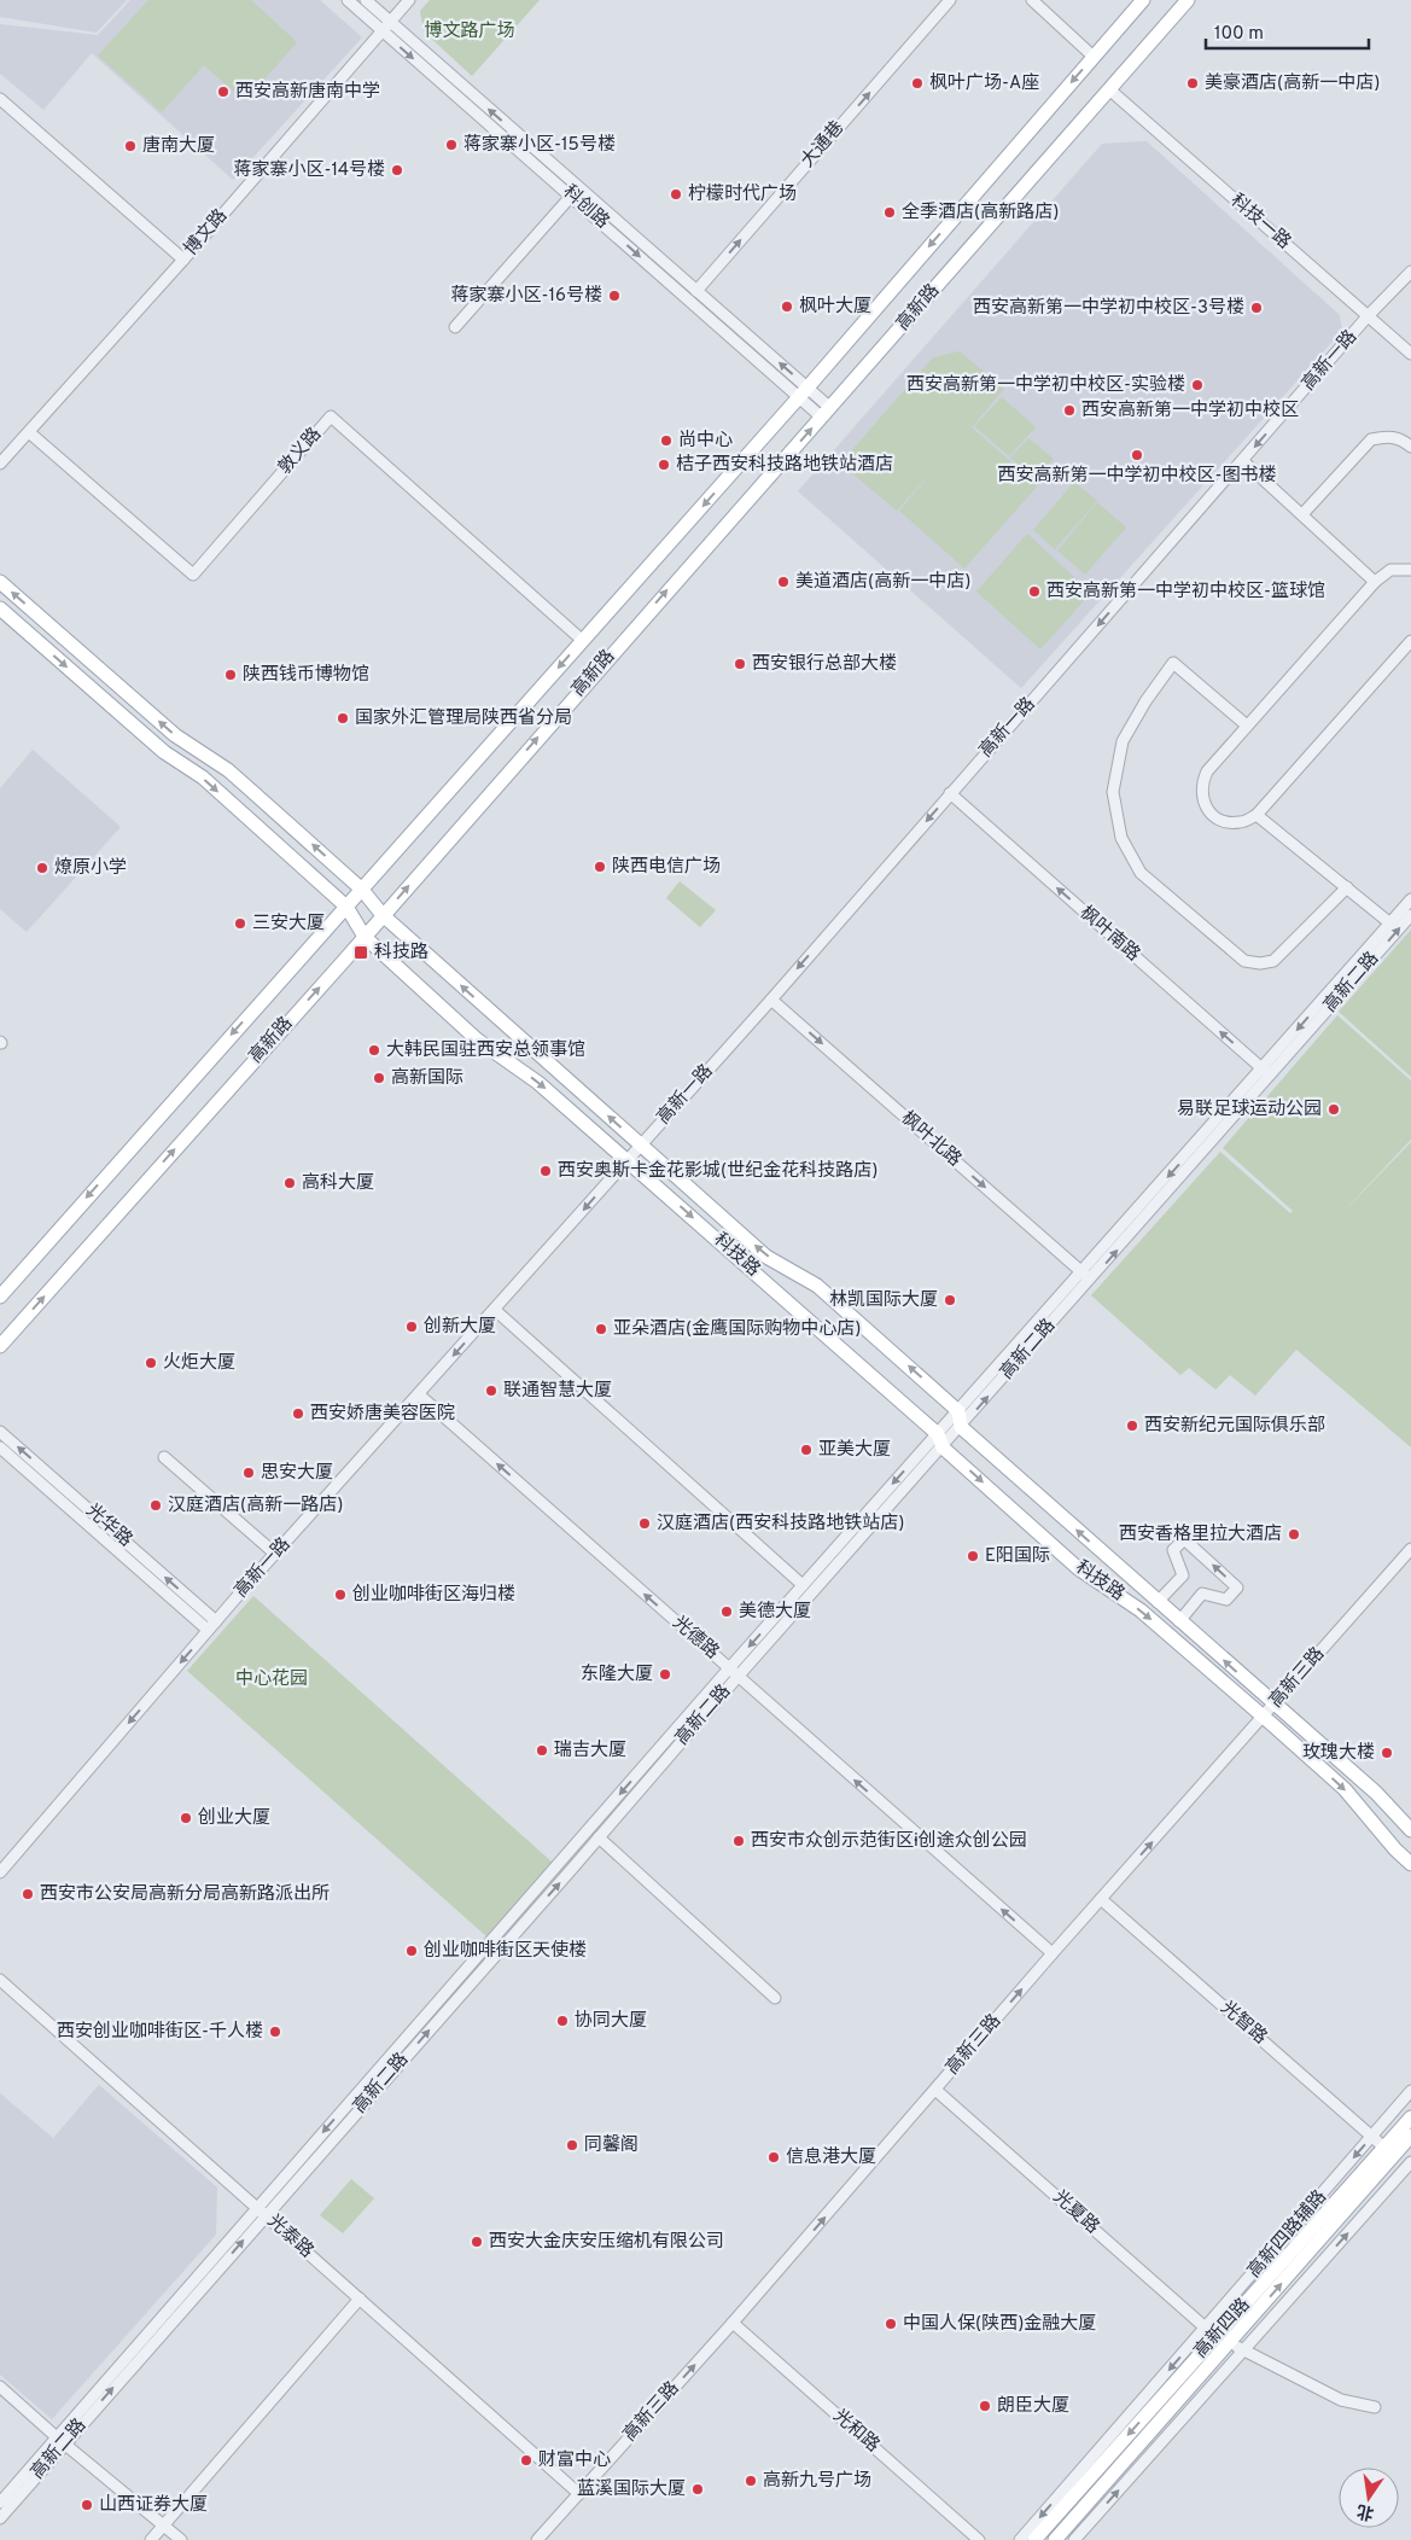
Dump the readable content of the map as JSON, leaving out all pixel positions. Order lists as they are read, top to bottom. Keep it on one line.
{"streets":{"main road":["高新路","科技路","高新四路"],"street":["大通巷","科创路","科技一路","博文路","高新一路","敦义路","枫叶南路","高新二路","枫叶北路","光华路","光德路","高新三路","光智路","光夏路","高新四路辅路","光泰路","光和路"]},"crossings":[["大通巷","科创路"],["科创路","博文路"],["科创路","高新路"],["科技一路","高新路"],["科技一路","高新一路"],["博文路","敦义路"],["高新路","敦义路"],["高新路","科技路"],["高新一路","枫叶南路"],["高新一路","枫叶北路"],["高新一路","科技路"],["高新一路","光华路"],["高新一路","光德路"],["枫叶南路","高新二路"],["高新二路","枫叶北路"],["高新二路","科技路"],["高新二路","光德路"],["高新二路","光泰路"],["科技路","高新三路"],["光德路","高新三路"],["高新三路","光智路"],["高新三路","光夏路"],["高新三路","光泰路"],["高新三路","光和路"],["光智路","高新四路辅路"],["光智路","高新四路"],["光夏路","高新四路辅路"],["光夏路","高新四路"],["高新四路辅路","高新四路"]],"one_way":["大通巷","高新一路","枫叶南路","枫叶北路","光德路","高新三路"],"parks":["博文路广场","中心花园"],"places":{"other":["枫叶广场-A座","美豪酒店(高新一中店)","西安高新唐南中学","蒋家寨小区-15号楼","唐南大厦","蒋家寨小区-14号楼","柠檬时代广场","全季酒店(高新路店)","蒋家寨小区-16号楼","枫叶大厦","西安高新第一中学初中校区-3号楼","西安高新第一中学初中校区-实验楼","西安高新第一中学初中校区","尚中心","西安高新第一中学初中校区-图书楼","桔子西安科技路地铁站酒店","美道酒店(高新一中店)","西安高新第一中学初中校区-篮球馆","西安银行总部大楼","陕西钱币博物馆","国家外汇管理局陕西省分局","陕西电信广场","燎原小学","三安大厦","大韩民国驻西安总领事馆","高新国际","易联足球运动公园","西安奥斯卡金花影城(世纪金花科技路店)","高科大厦","林凯国际大厦","创新大厦","亚朵酒店(金鹰国际购物中心店)","火炬大厦","联通智慧大厦","西安娇唐美容医院","西安新纪元国际俱乐部","亚美大厦","思安大厦","汉庭酒店(高新一路店)","汉庭酒店(西安科技路地铁站店)","西安香格里拉大酒店","E阳国际","创业咖啡街区海归楼","美德大厦","东隆大厦","瑞吉大厦","玫瑰大楼","创业大厦","西安市众创示范街区·i创途众创公园","西安市公安局高新分局高新路派出所","创业咖啡街区天使楼","协同大厦","西安创业咖啡街区-千人楼","同馨阁","信息港大厦","西安大金庆安压缩机有限公司","中国人保(陕西)金融大厦","朗臣大厦","财富中心","高新九号广场","蓝溪国际大厦","山西证券大厦"],"transit":["科技路"]},"scale_bar":"100 m","north":"bottom"}
